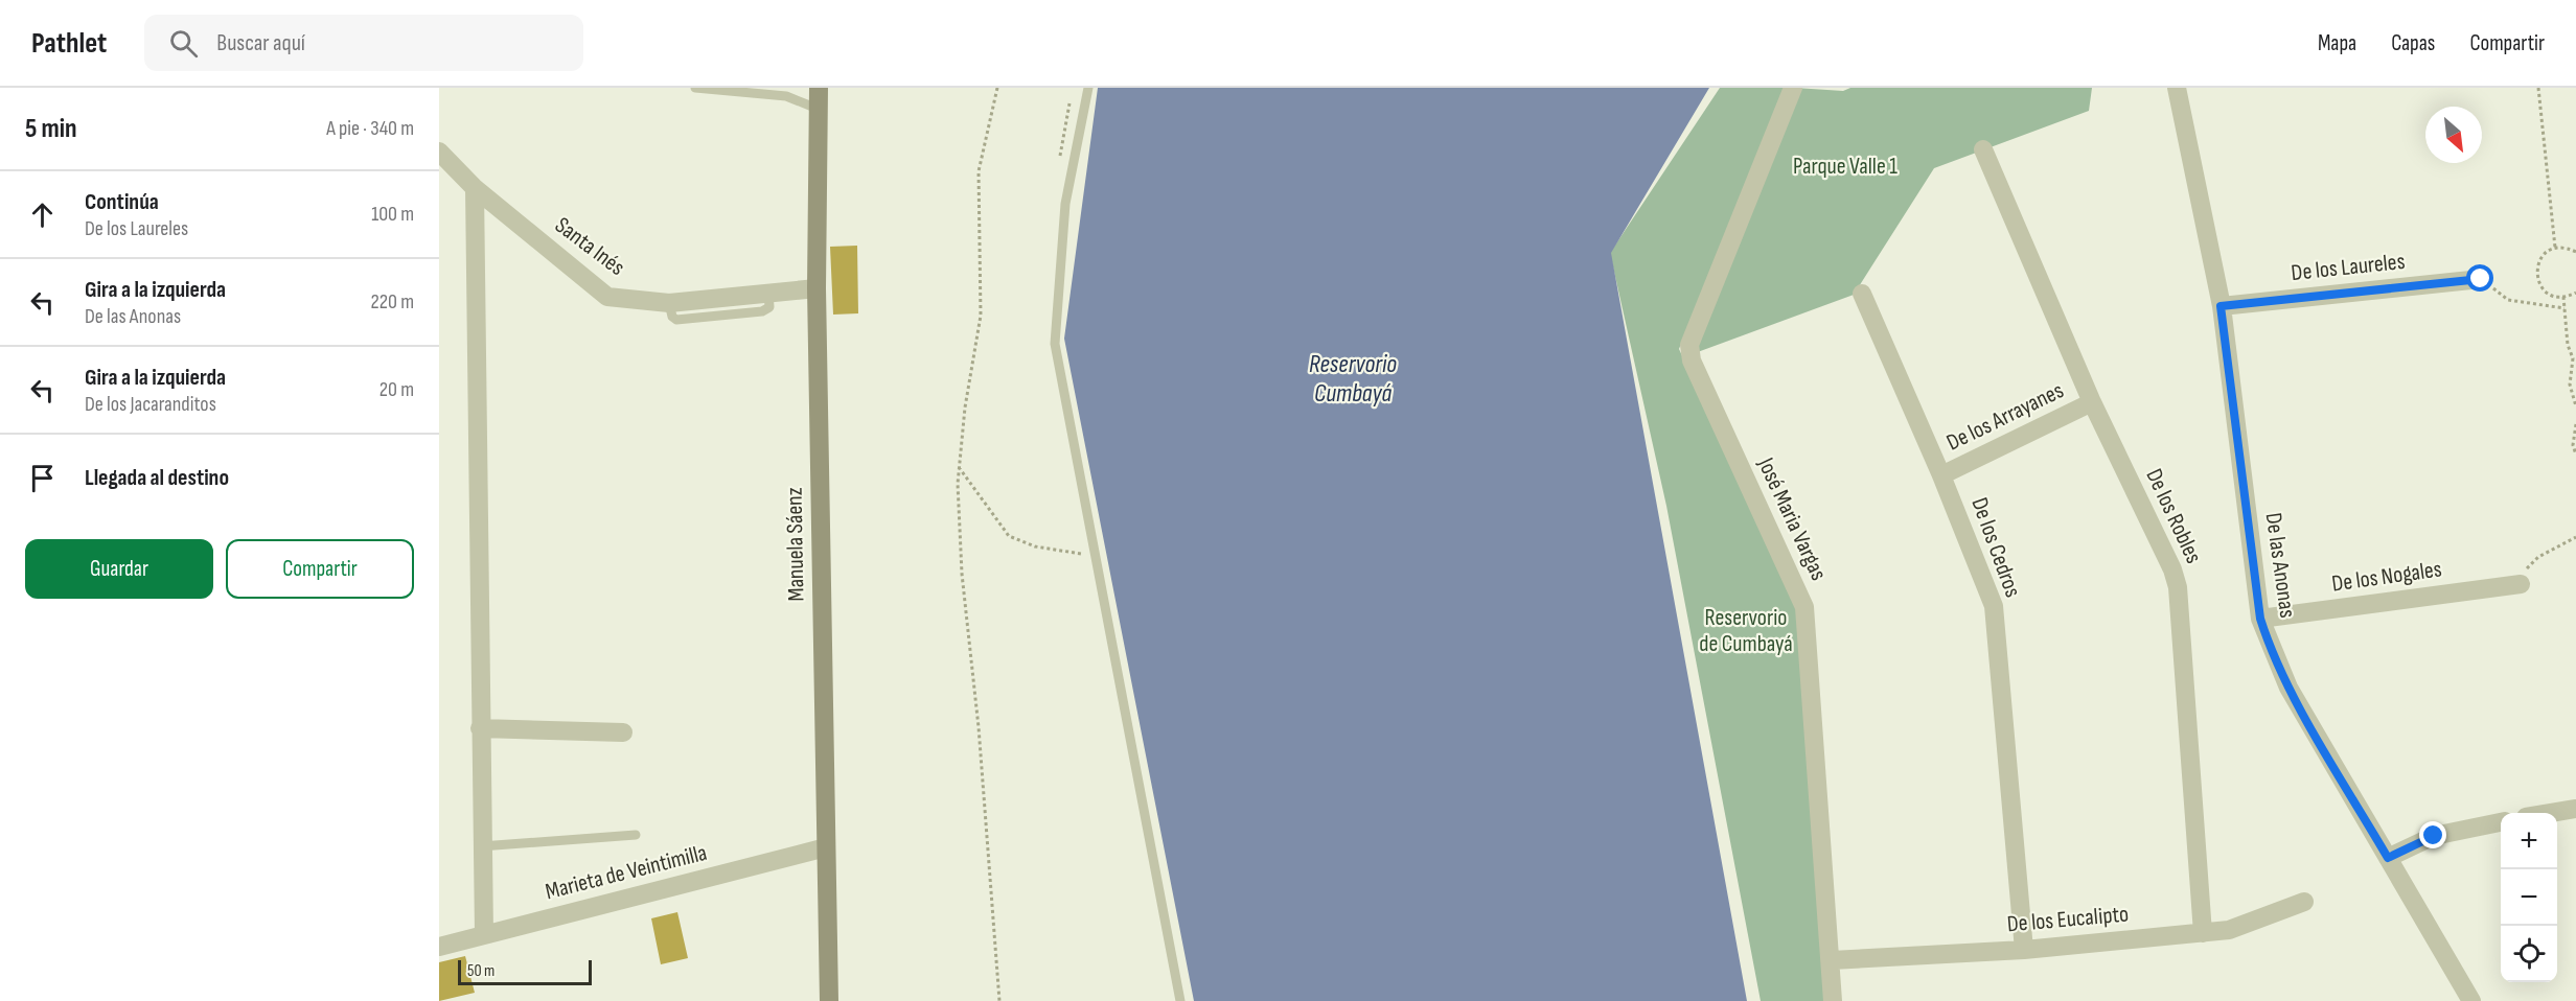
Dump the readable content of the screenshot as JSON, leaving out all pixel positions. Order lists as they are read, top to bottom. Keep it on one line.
{"streets":{"street":["Santa Inés","De los Laureles","De los Arrayanes","De los Robles","José Maria Vargas","Manuela Sáenz","De los Cedros","De las Anonas","De los Nogales","Marieta de Veintimilla","De los Eucalipto"]},"crossings":[["Santa Inés","Manuela Sáenz"],["De los Laureles","De las Anonas"],["De los Arrayanes","De los Robles"],["De los Arrayanes","De los Cedros"],["De los Robles","De los Eucalipto"],["José Maria Vargas","De los Eucalipto"],["Manuela Sáenz","Marieta de Veintimilla"],["De los Cedros","De los Eucalipto"],["De las Anonas","De los Nogales"]],"water":["Reservorio Cumbayá"],"parks":["Parque Valle 1","Reservorio de Cumbayá"],"scale_bar":"50 m","north":"bottom right","page":{"header":"Pathlet","search":"Buscar aquí","nav":["Mapa","Capas","Compartir"],"heading":["5 min","A pie · 340 m"],"list":[["Continúa","De los Laureles","100 m"],["Gira a la izquierda","De las Anonas","220 m"],["Gira a la izquierda","De los Jacaranditos","20 m"],"Llegada al destino"],"buttons":["Guardar","Compartir"],"map_buttons":["+","−"],"scale":"50 m"}}
